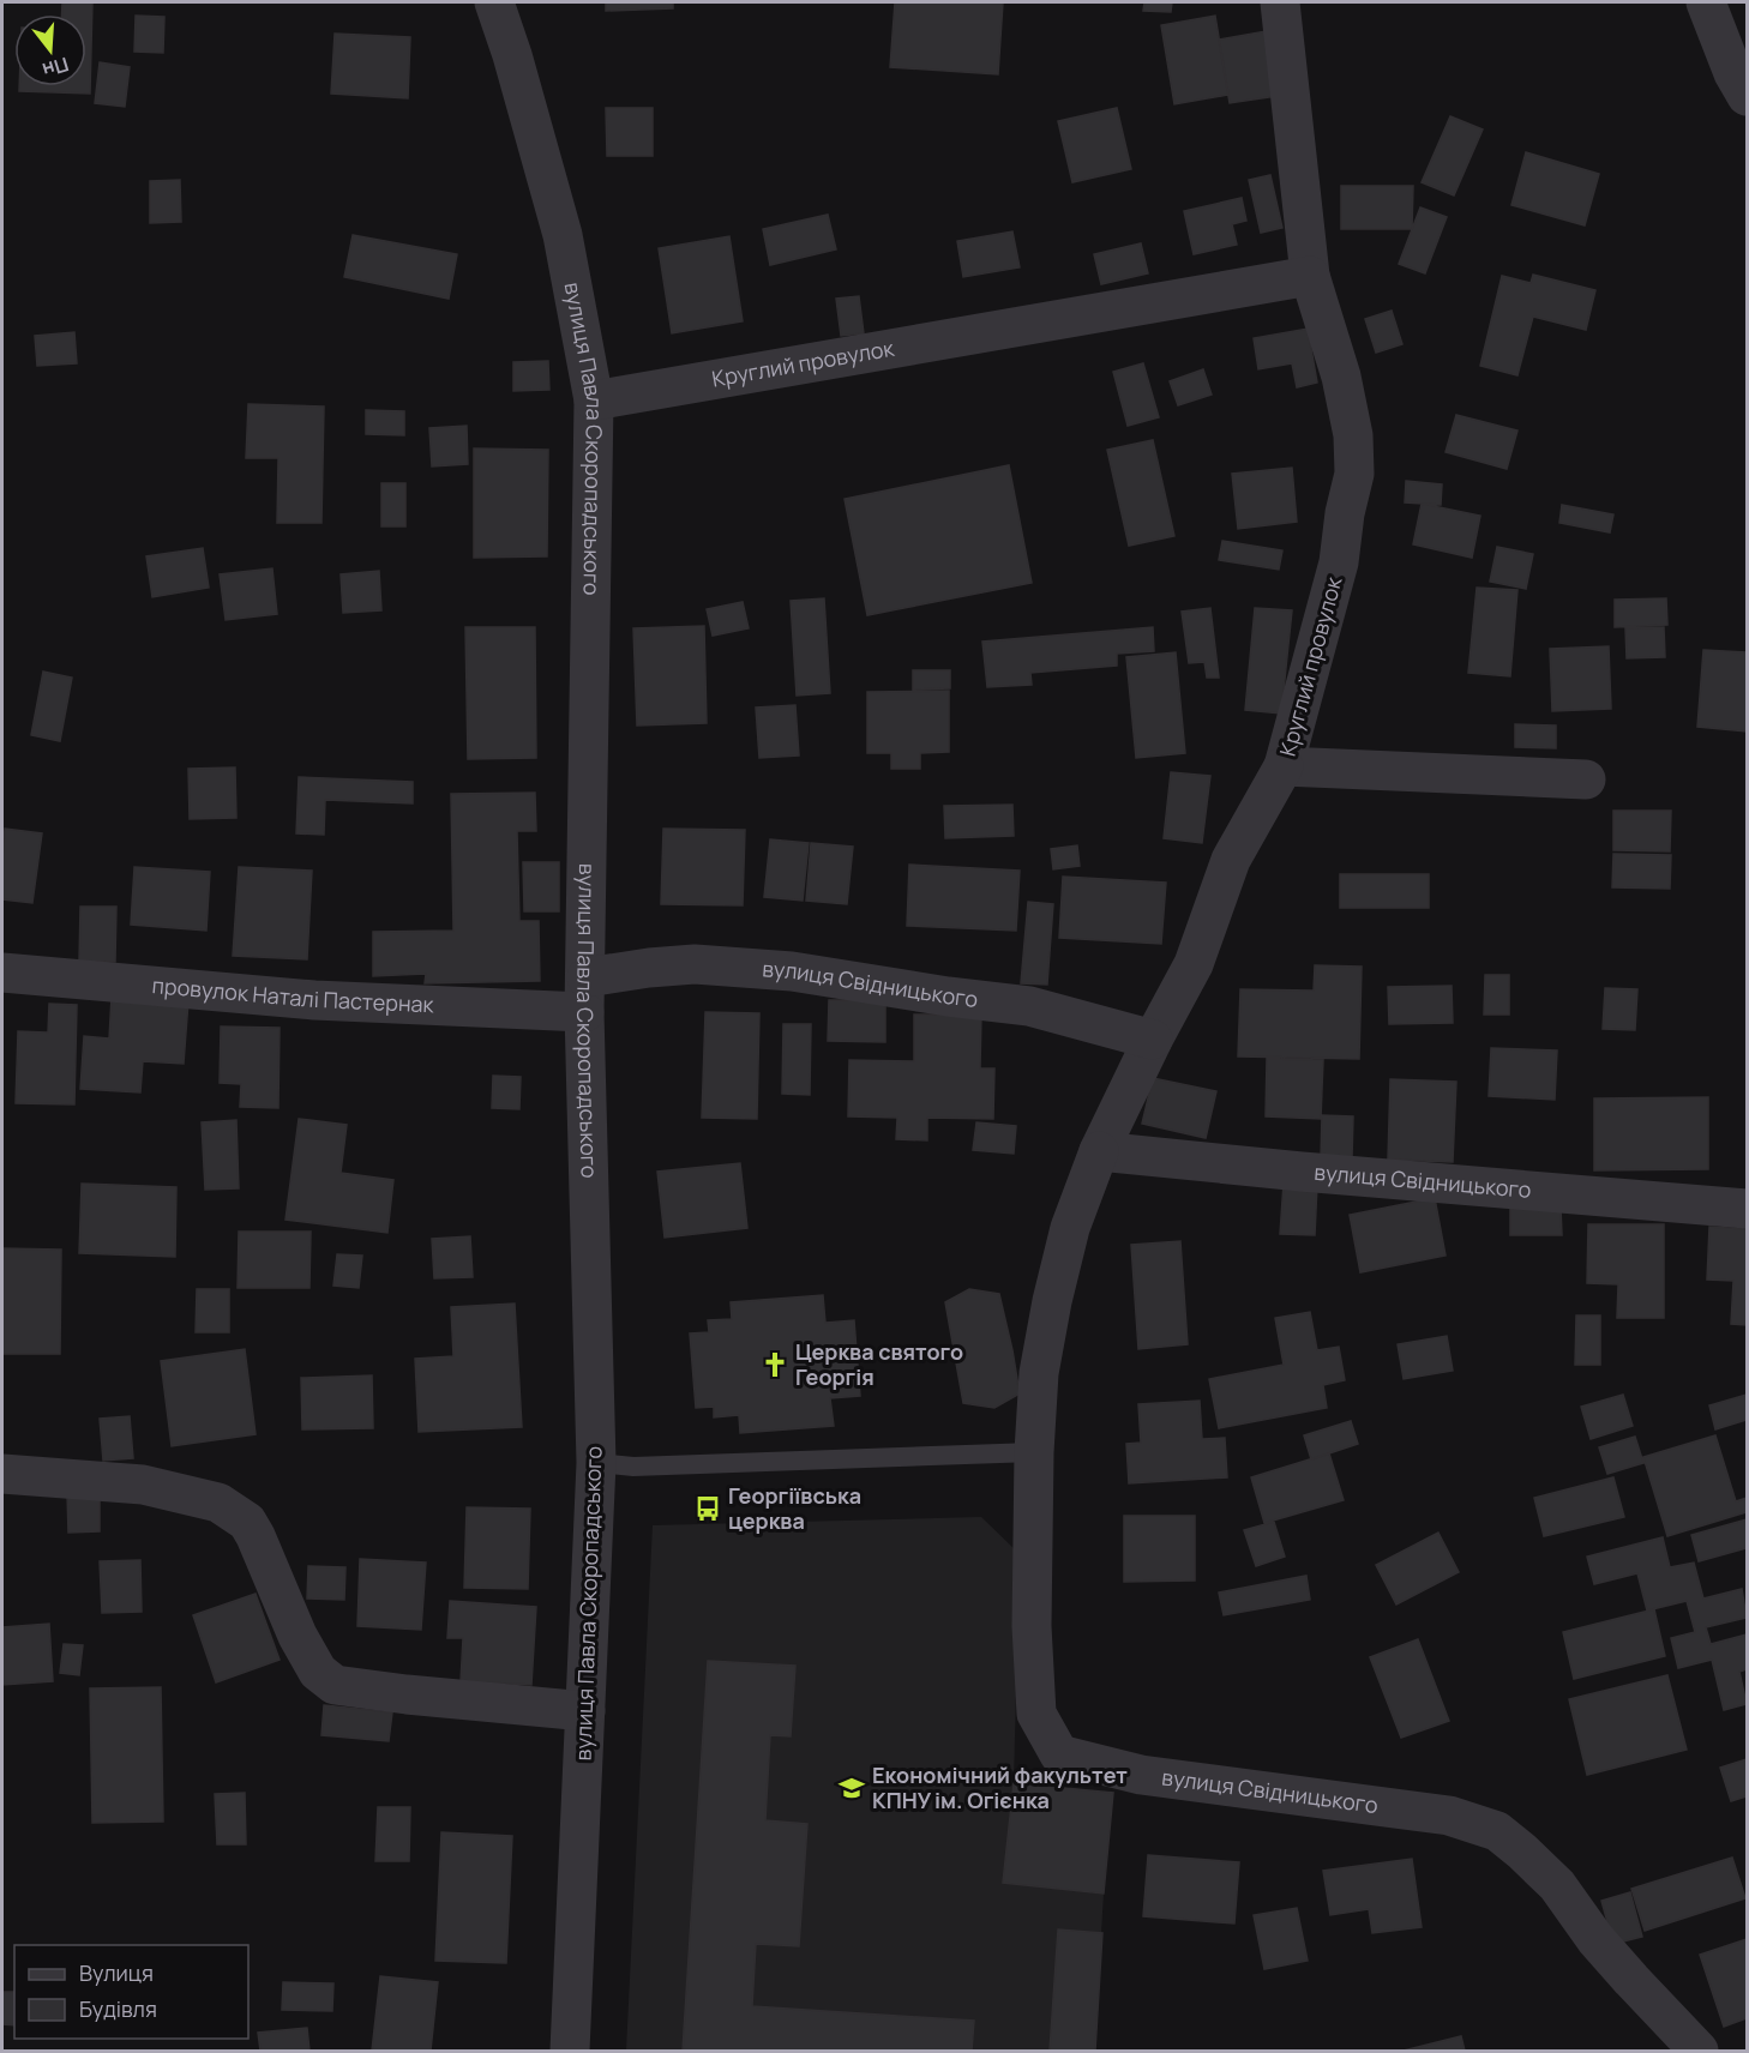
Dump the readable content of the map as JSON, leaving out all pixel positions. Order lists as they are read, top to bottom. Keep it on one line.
{"streets":{"street":["Круглий провулок","вулиця Павла Скоропадського","вулиця Свідницького","провулок Наталі Пастернак"]},"crossings":[["Круглий провулок","вулиця Павла Скоропадського"],["Круглий провулок","вулиця Свідницького"],["вулиця Павла Скоропадського","вулиця Свідницького"],["вулиця Павла Скоропадського","провулок Наталі Пастернак"],["вулиця Свідницького","провулок Наталі Пастернак"]],"places":{"church":["Церква святого Георгія"],"bus stop":["Георгіївська церква"],"school or university":["Економічний факультет КПНУ ім. Огієнка"]},"legend":["Вулиця","Будівля"],"north":"bottom"}
